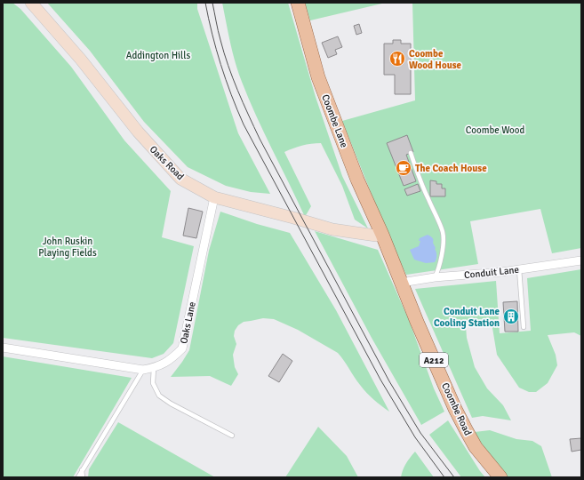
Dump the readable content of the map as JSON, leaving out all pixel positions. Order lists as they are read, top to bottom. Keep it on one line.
{"streets":{"main road":["Coombe Lane","A212","Coombe Road"],"street":["Oaks Road","Conduit Lane","Oaks Lane"]},"crossings":[["Coombe Lane","Oaks Road"],["Coombe Lane","Coombe Road"],["Oaks Road","Oaks Lane"],["Oaks Road","Coombe Road"],["Conduit Lane","Coombe Road"]],"parks":["Addington Hills","Coombe Wood","John Ruskin Playing Fields"],"places":{"restaurant":["Coombe Wood House"],"cafe":["The Coach House"],"building":["Conduit Lane Cooling Station"]}}
